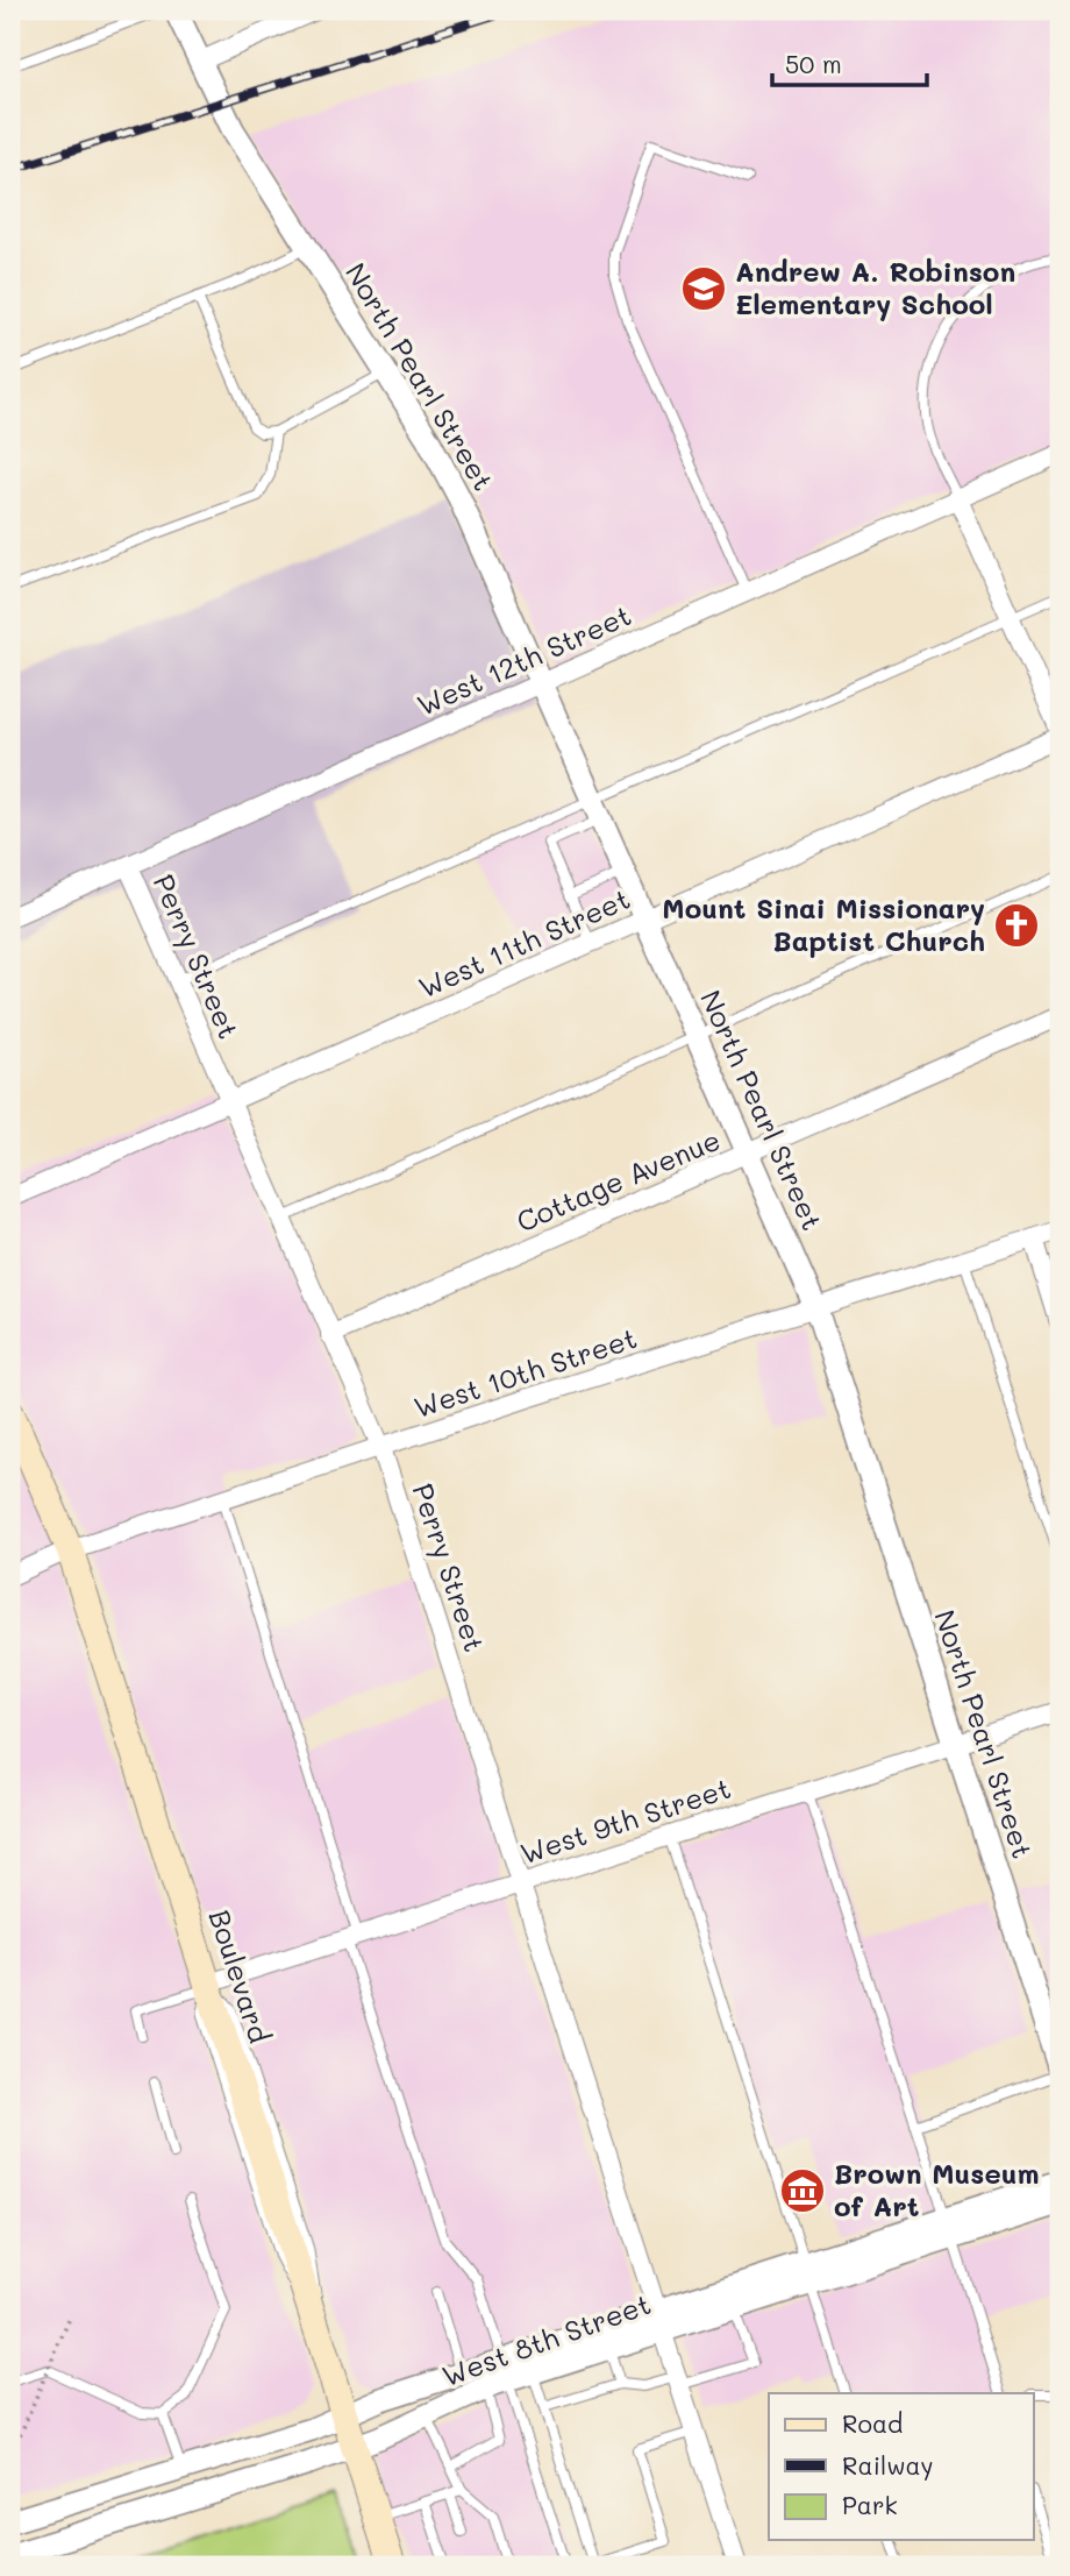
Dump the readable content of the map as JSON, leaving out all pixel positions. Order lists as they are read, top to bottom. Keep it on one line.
{"streets":{"main road":["Boulevard"],"street":["North Pearl Street","West 12th Street","West 11th Street","Perry Street","Cottage Avenue","West 10th Street","West 9th Street","West 8th Street"]},"crossings":[["North Pearl Street","West 12th Street"],["North Pearl Street","West 11th Street"],["North Pearl Street","Cottage Avenue"],["North Pearl Street","West 10th Street"],["North Pearl Street","West 9th Street"],["West 12th Street","Perry Street"],["West 11th Street","Perry Street"],["Perry Street","Cottage Avenue"],["Perry Street","West 10th Street"],["Perry Street","West 9th Street"],["Perry Street","West 8th Street"],["West 10th Street","Boulevard"],["West 9th Street","Boulevard"],["Boulevard","West 8th Street"]],"places":{"school or university":["Andrew A. Robinson Elementary School"],"church":["Mount Sinai Missionary Baptist Church"],"museum":["Brown Museum of Art"]},"legend":["Road","Railway","Park"],"scale_bar":"50 m"}
